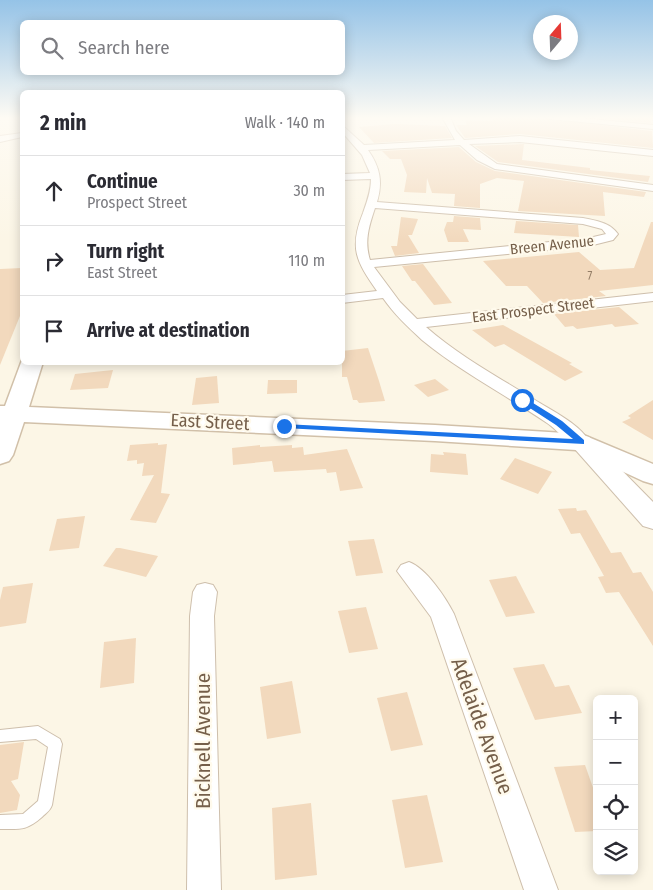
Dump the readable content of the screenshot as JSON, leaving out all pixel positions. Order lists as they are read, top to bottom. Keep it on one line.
{"streets":{"main road":["East Street"],"street":["Breen Avenue","East Prospect Street","Adelaide Avenue","Bicknell Avenue"]},"house_numbers":["7"],"north":"top","page":{"search":"Search here","heading":["2 min","Walk · 140 m"],"list":[["Continue","Prospect Street","30 m"],["Turn right","East Street","110 m"],"Arrive at destination"],"map_buttons":["+","−"]}}
